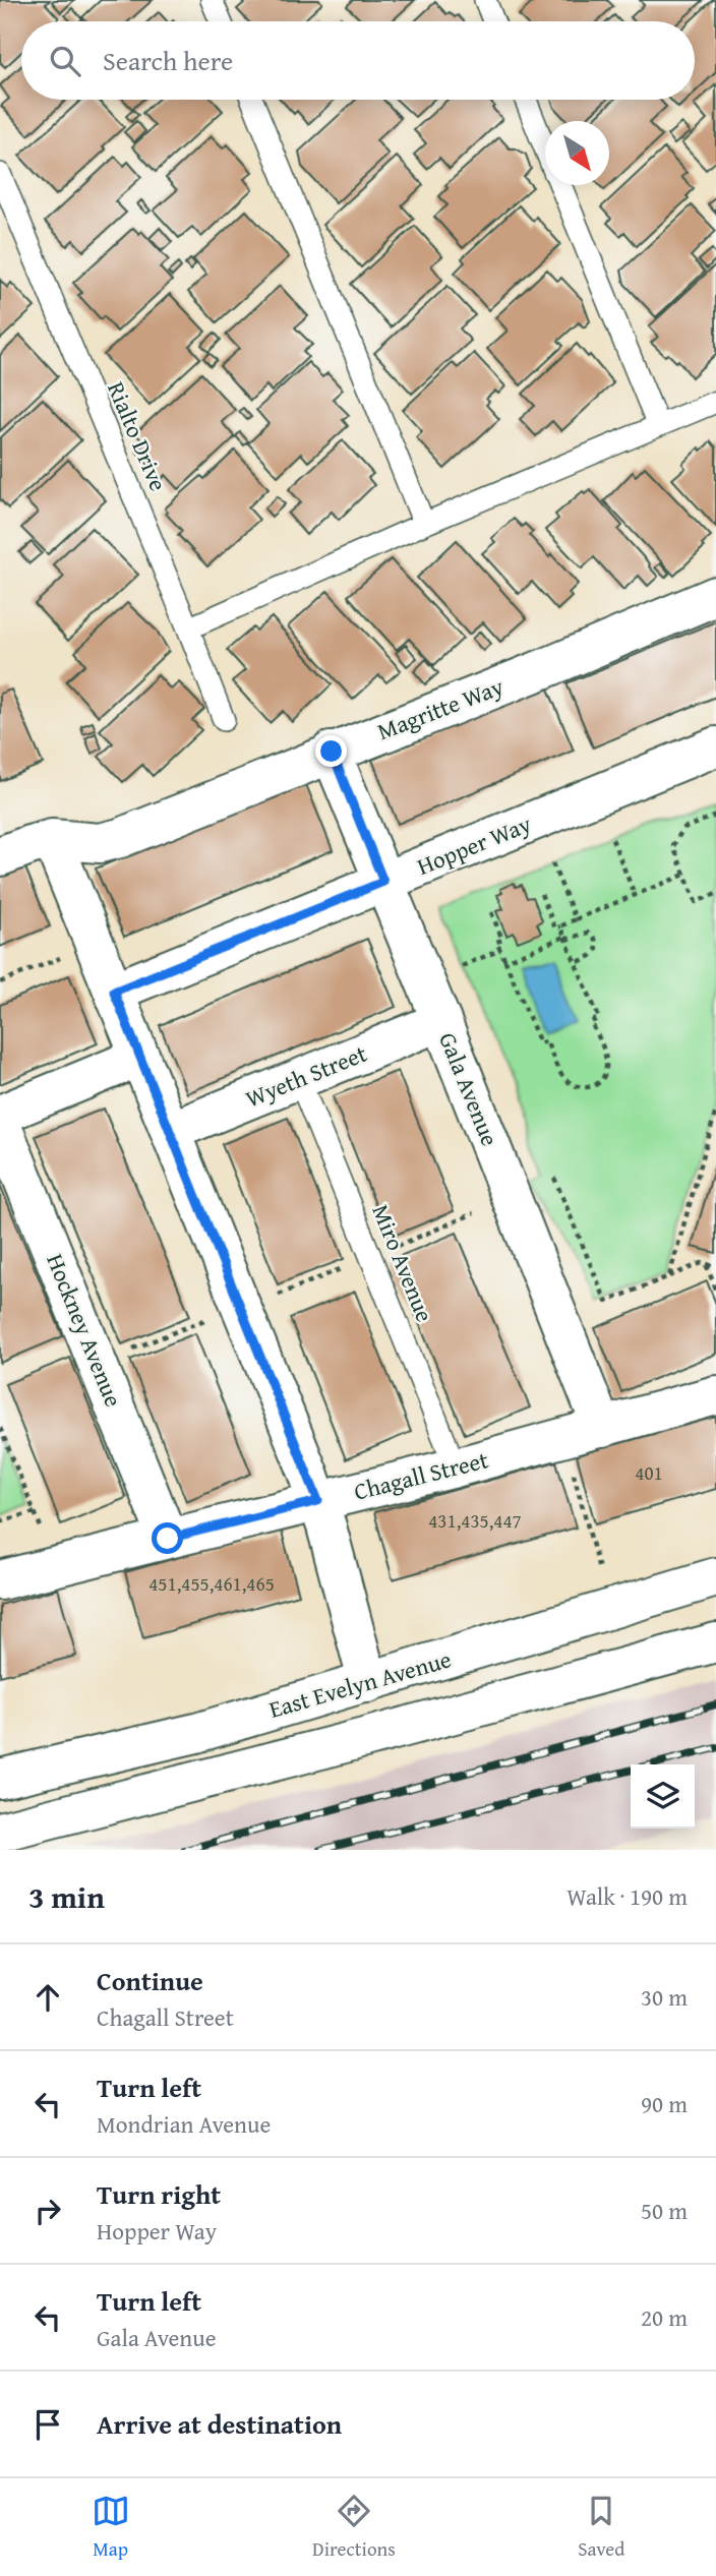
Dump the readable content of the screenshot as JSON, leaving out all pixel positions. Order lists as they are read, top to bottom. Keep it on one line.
{"streets":{"street":["Magritte Way","Hopper Way","Wyeth Street","Gala Avenue","Hockney Avenue","Chagall Street","East Evelyn Avenue"],"lane":["Rialto Drive","Miro Avenue"]},"crossings":[["Magritte Way","Gala Avenue"],["Hopper Way","Gala Avenue"],["Wyeth Street","Gala Avenue"],["Wyeth Street","Miro Avenue"],["Gala Avenue","Chagall Street"],["Miro Avenue","Chagall Street"],["Hockney Avenue","Chagall Street"]],"house_numbers":["401","431,435,447","451,455,461,465"],"north":"bottom right","page":{"search":"Search here","heading":["3 min","Walk · 190 m"],"list":[["Continue","Chagall Street","30 m"],["Turn left","Mondrian Avenue","90 m"],["Turn right","Hopper Way","50 m"],["Turn left","Gala Avenue","20 m"],"Arrive at destination"],"nav":["Map","Directions","Saved"]}}
